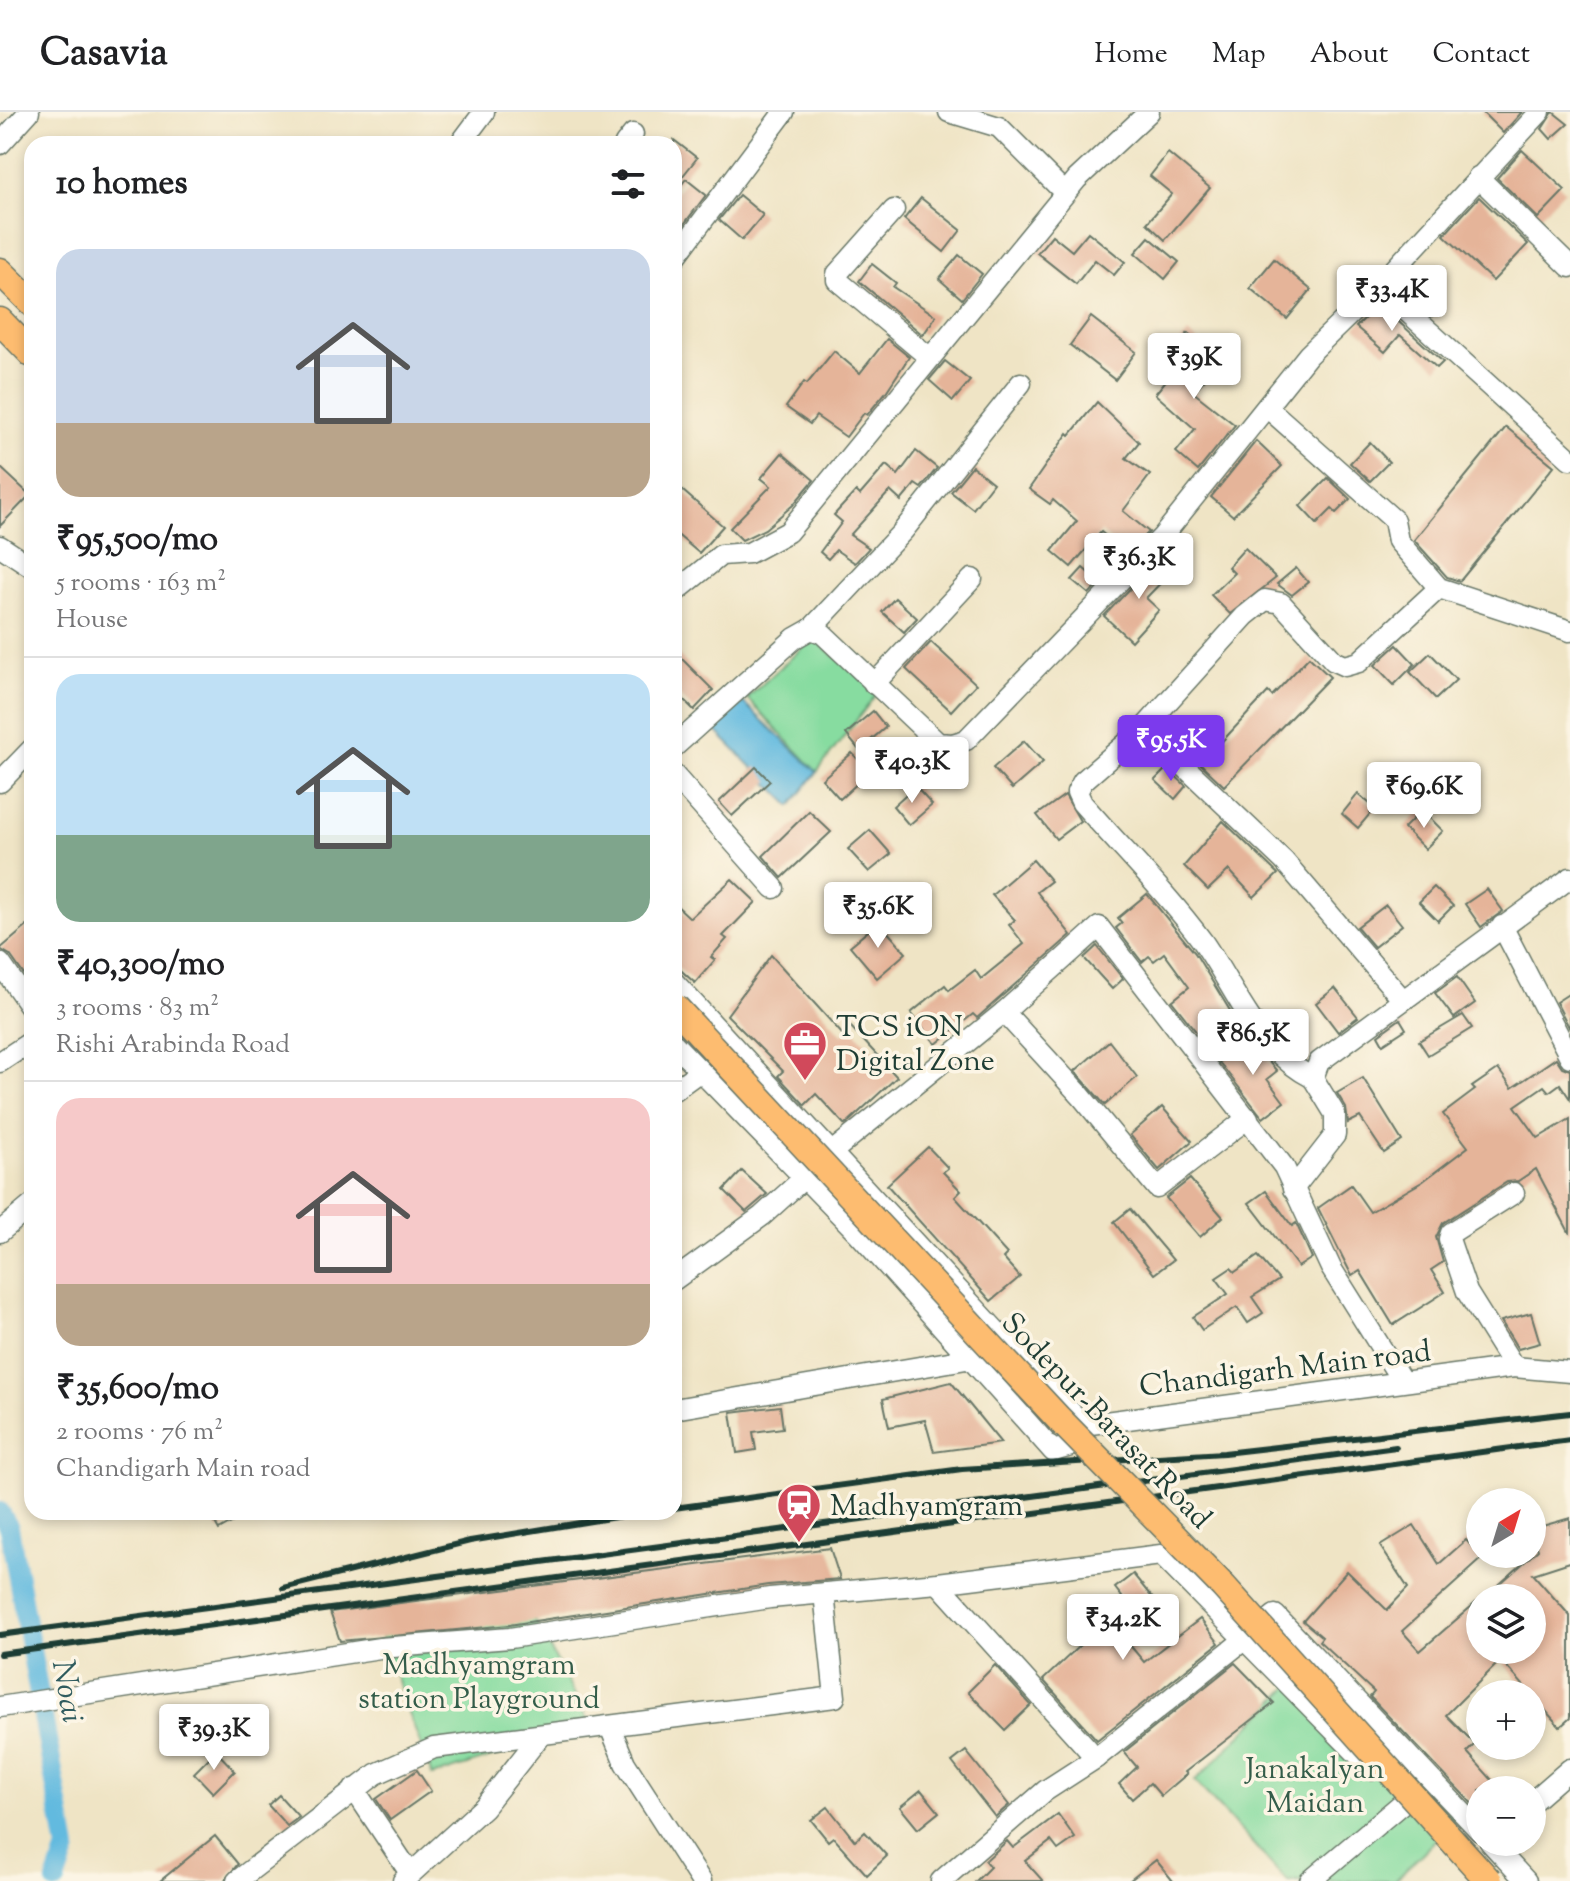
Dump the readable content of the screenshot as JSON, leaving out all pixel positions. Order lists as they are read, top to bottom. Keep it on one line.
{"streets":{"main road":["Sodepur-Barasat Road"],"street":["Chandigarh Main road"]},"water":["Noai"],"parks":["Madhyamgram station Playground","Janakalyan Maidan"],"places":{"office":["TCS iON Digital Zone"],"station":["Madhyamgram"]},"north":"top right","page":{"header":"Casavia","nav":["Home","Map","About","Contact"],"heading":"10 homes","list":[{"name":"₹95,500/mo","note":"5 rooms · 163 m² · House"},{"name":"₹40,300/mo","note":"3 rooms · 83 m² · Rishi Arabinda Road"},{"name":"₹35,600/mo","note":"2 rooms · 76 m² · Chandigarh Main road"}],"price":["₹33.4K","₹39K","₹36.3K","₹95.5K","₹40.3K","₹69.6K","₹35.6K","₹86.5K","₹34.2K","₹39.3K"],"map_buttons":["+","−"]}}
